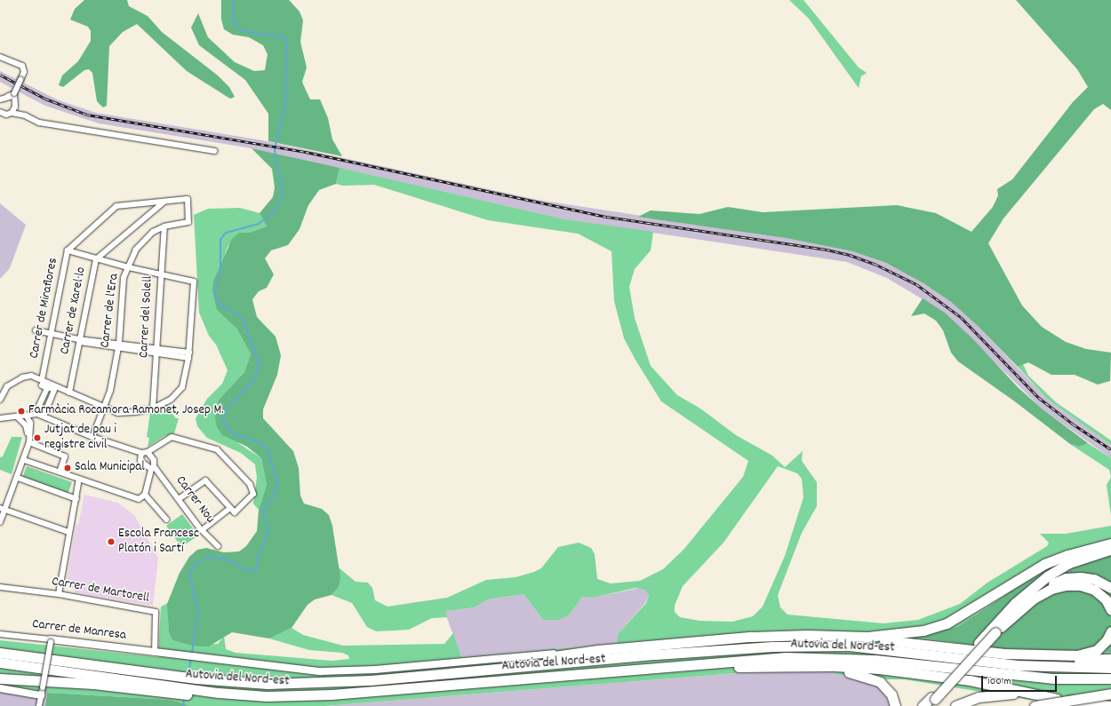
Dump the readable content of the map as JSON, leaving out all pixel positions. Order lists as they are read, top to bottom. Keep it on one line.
{"streets":{"highway":["Autovia del Nord-est"],"street":["Carrer de Miraflores","Carrer de Xarel·lo","Carrer de l'Era","Carrer del Solell","Carrer Nou","Carrer de Martorell","Carrer de Manresa"]},"crossings":[["Carrer de Miraflores","Carrer de Xarel·lo"],["Carrer de Miraflores","Carrer de l'Era"],["Carrer de l'Era","Carrer del Solell"],["Carrer de Martorell","Carrer de Manresa"]],"places":["Farmàcia Rocamora Ramonet, Josep M.","Jutjat de pau i registre civil","Sala Municipal","Escola Francesc Platón i Sartí"],"scale_bar":"100 m"}
